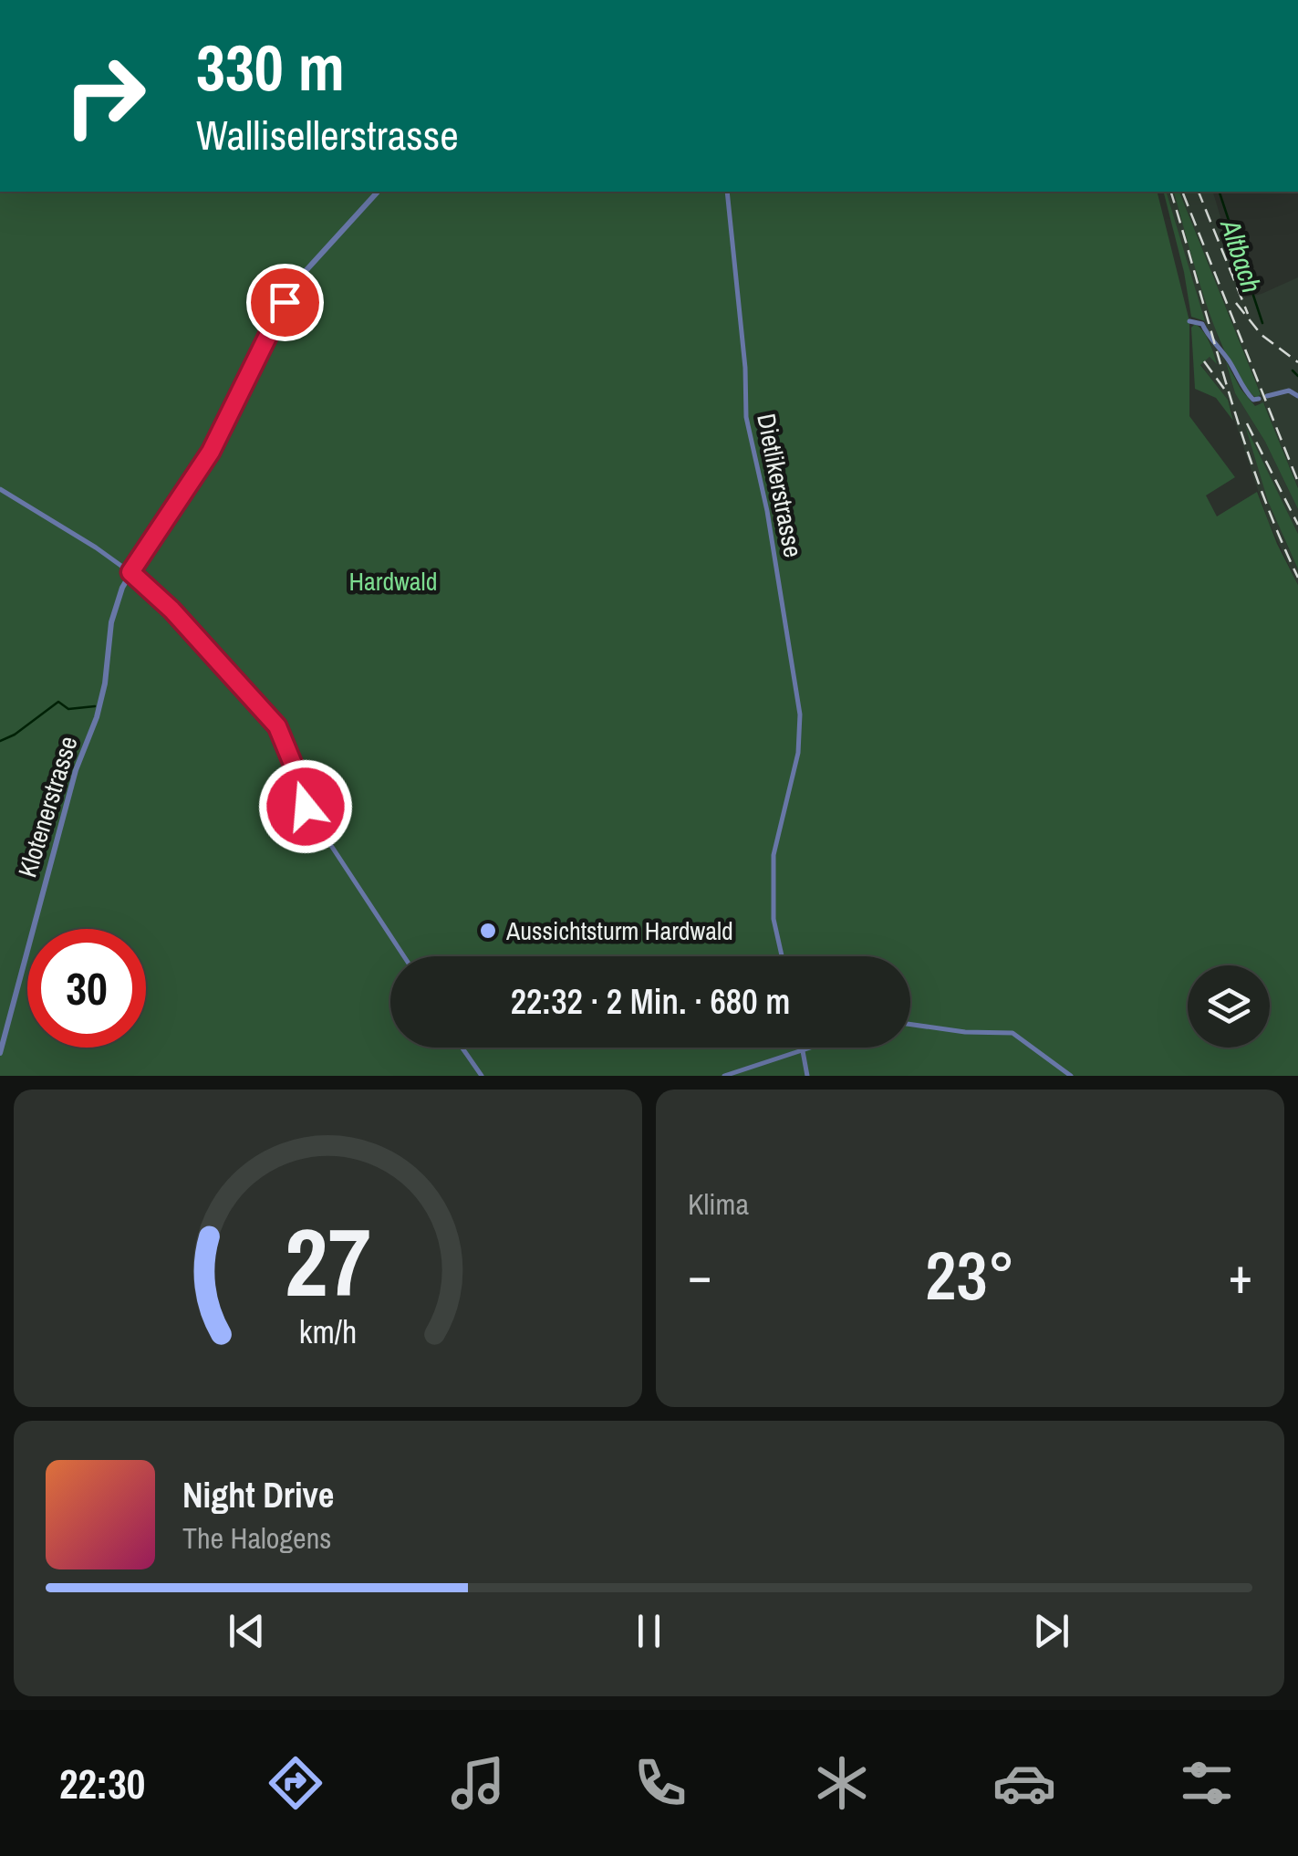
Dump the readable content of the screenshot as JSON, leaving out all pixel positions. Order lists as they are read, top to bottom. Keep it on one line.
{"streets":{"street":["Dietlikerstrasse","Klotenerstrasse"]},"water":["Altbach"],"parks":["Hardwald"],"places":["Aussichtsturm Hardwald"],"page":{"turn":["330 m","Wallisellerstrasse"],"limit":"30","trip":"22:32 · 2 Min. · 680 m","tile":"Klima","heat":["−","23°","+"],"song":["Night Drive","The Halogens"],"tabs":"22:30","gauge":["27","km/h"]}}
